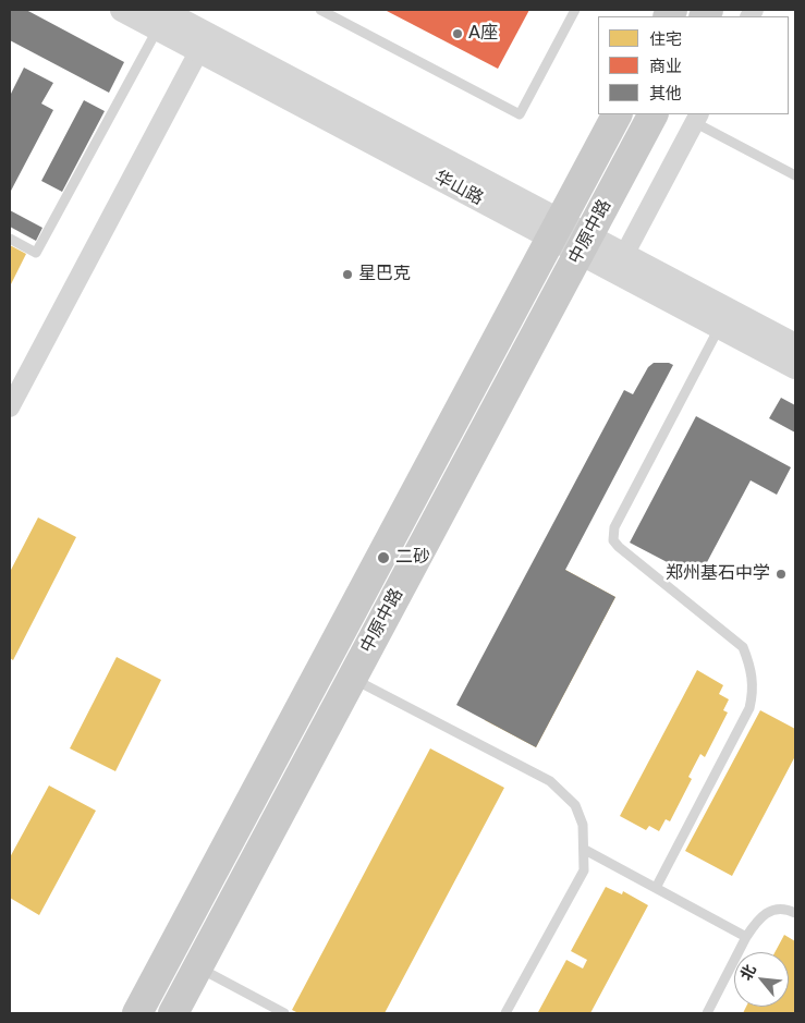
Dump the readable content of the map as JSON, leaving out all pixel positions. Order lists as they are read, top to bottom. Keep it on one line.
{"streets":{"main road":["中原中路"],"street":["华山路"]},"crossings":[["华山路","中原中路"]],"places":["A座","星巴克","二砂","郑州基石中学"],"legend":["住宅","商业","其他"],"north":"top left"}
